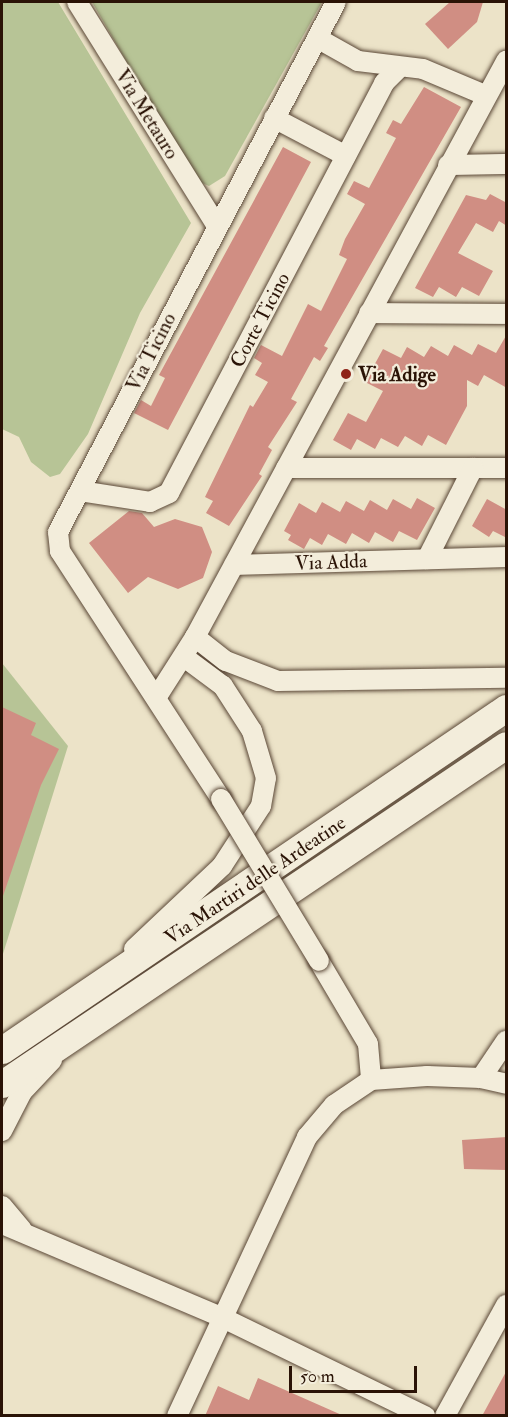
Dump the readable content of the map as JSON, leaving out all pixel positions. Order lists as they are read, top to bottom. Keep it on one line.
{"streets":{"street":["Via Metauro","Corte Ticino","Via Ticino","Via Adda","Via Martiri delle Ardeatine"]},"crossings":[["Via Metauro","Via Ticino"],["Corte Ticino","Via Ticino"]],"places":["Via Adige"],"scale_bar":"50 m"}
